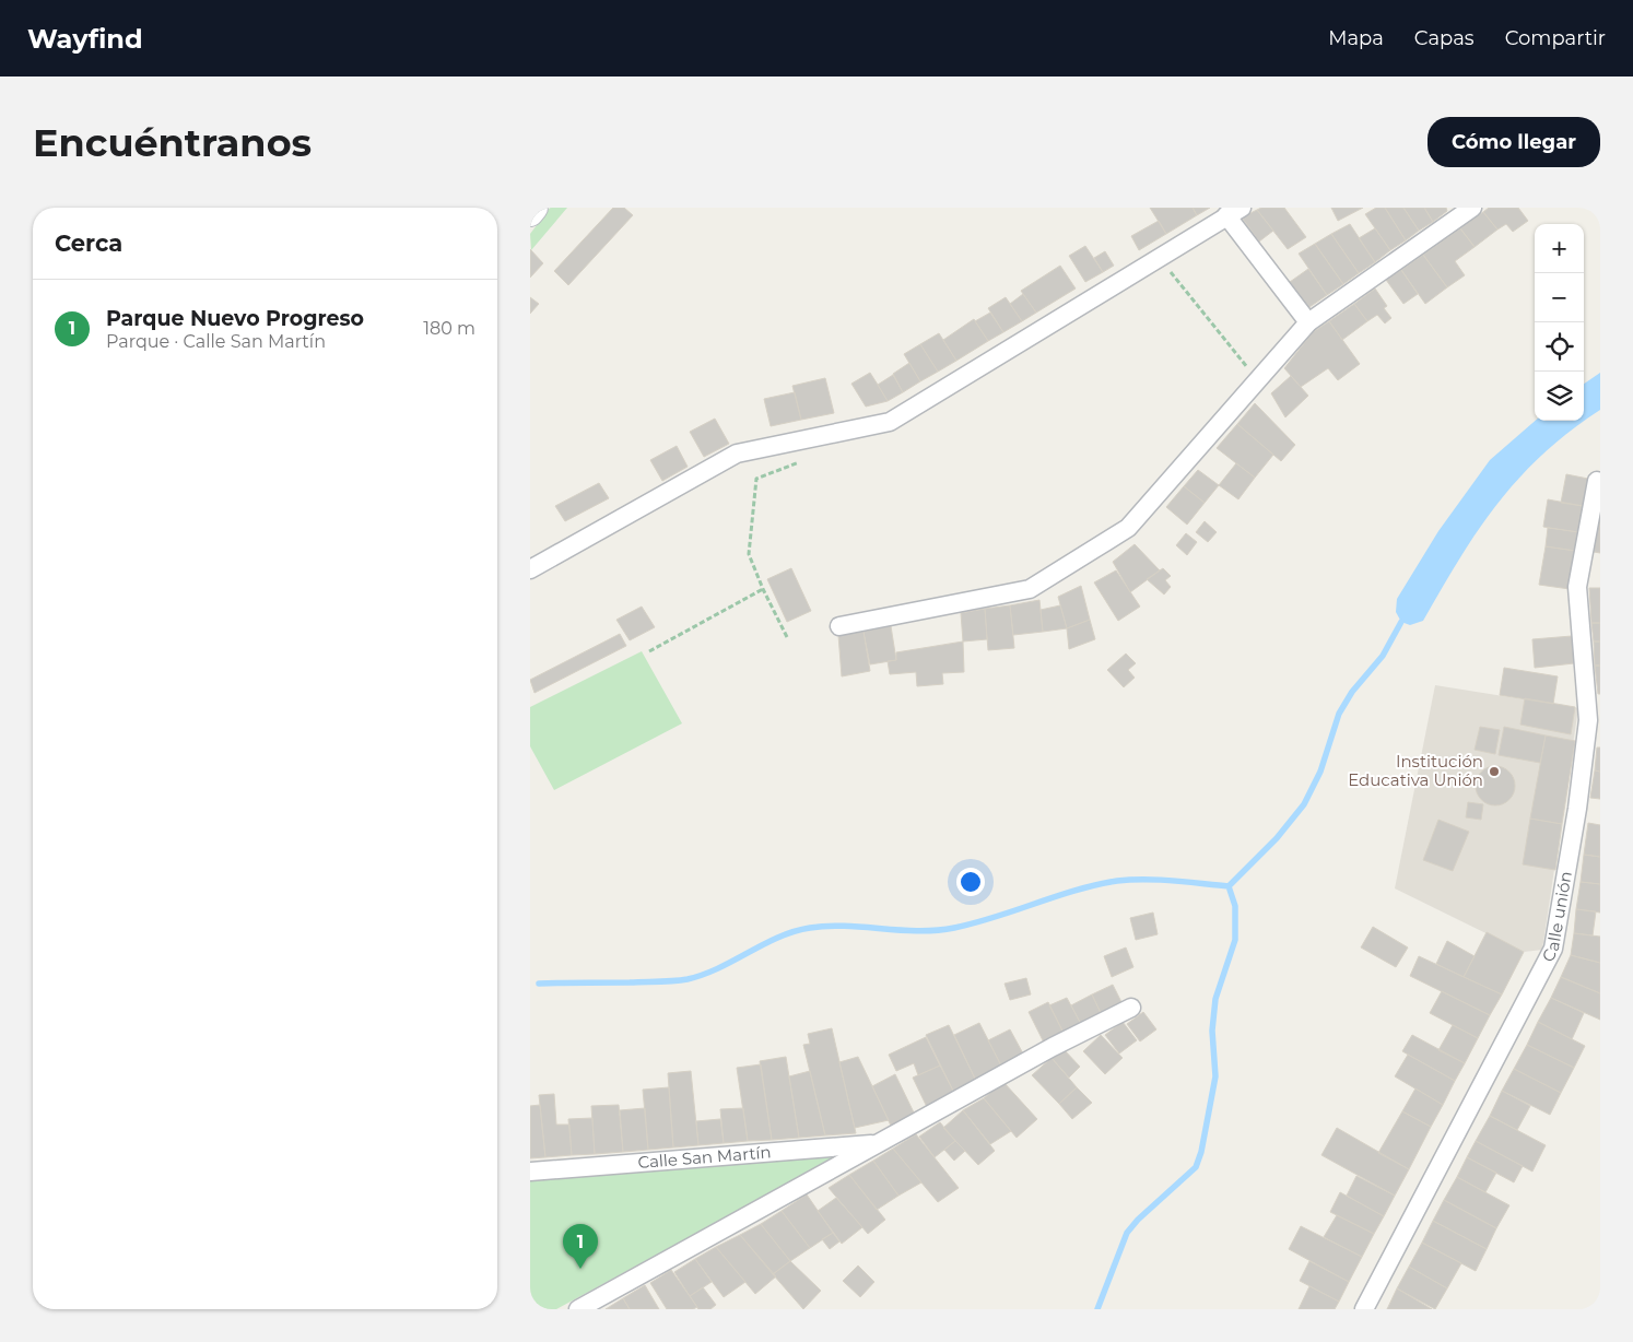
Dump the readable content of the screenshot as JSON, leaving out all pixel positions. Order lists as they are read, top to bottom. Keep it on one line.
{"streets":{"street":["Calle unión","Calle San Martín"]},"places":["Institución Educativa Unión"],"page":{"header":"Wayfind","nav":["Mapa","Capas","Compartir"],"buttons":"Cómo llegar","title":"Encuéntranos","heading":"Cerca","map_buttons":["+","−"],"list":[{"mark":"1","name":"Parque Nuevo Progreso","note":"Parque · Calle San Martín","value":"180 m"}],"pins":"1"}}
